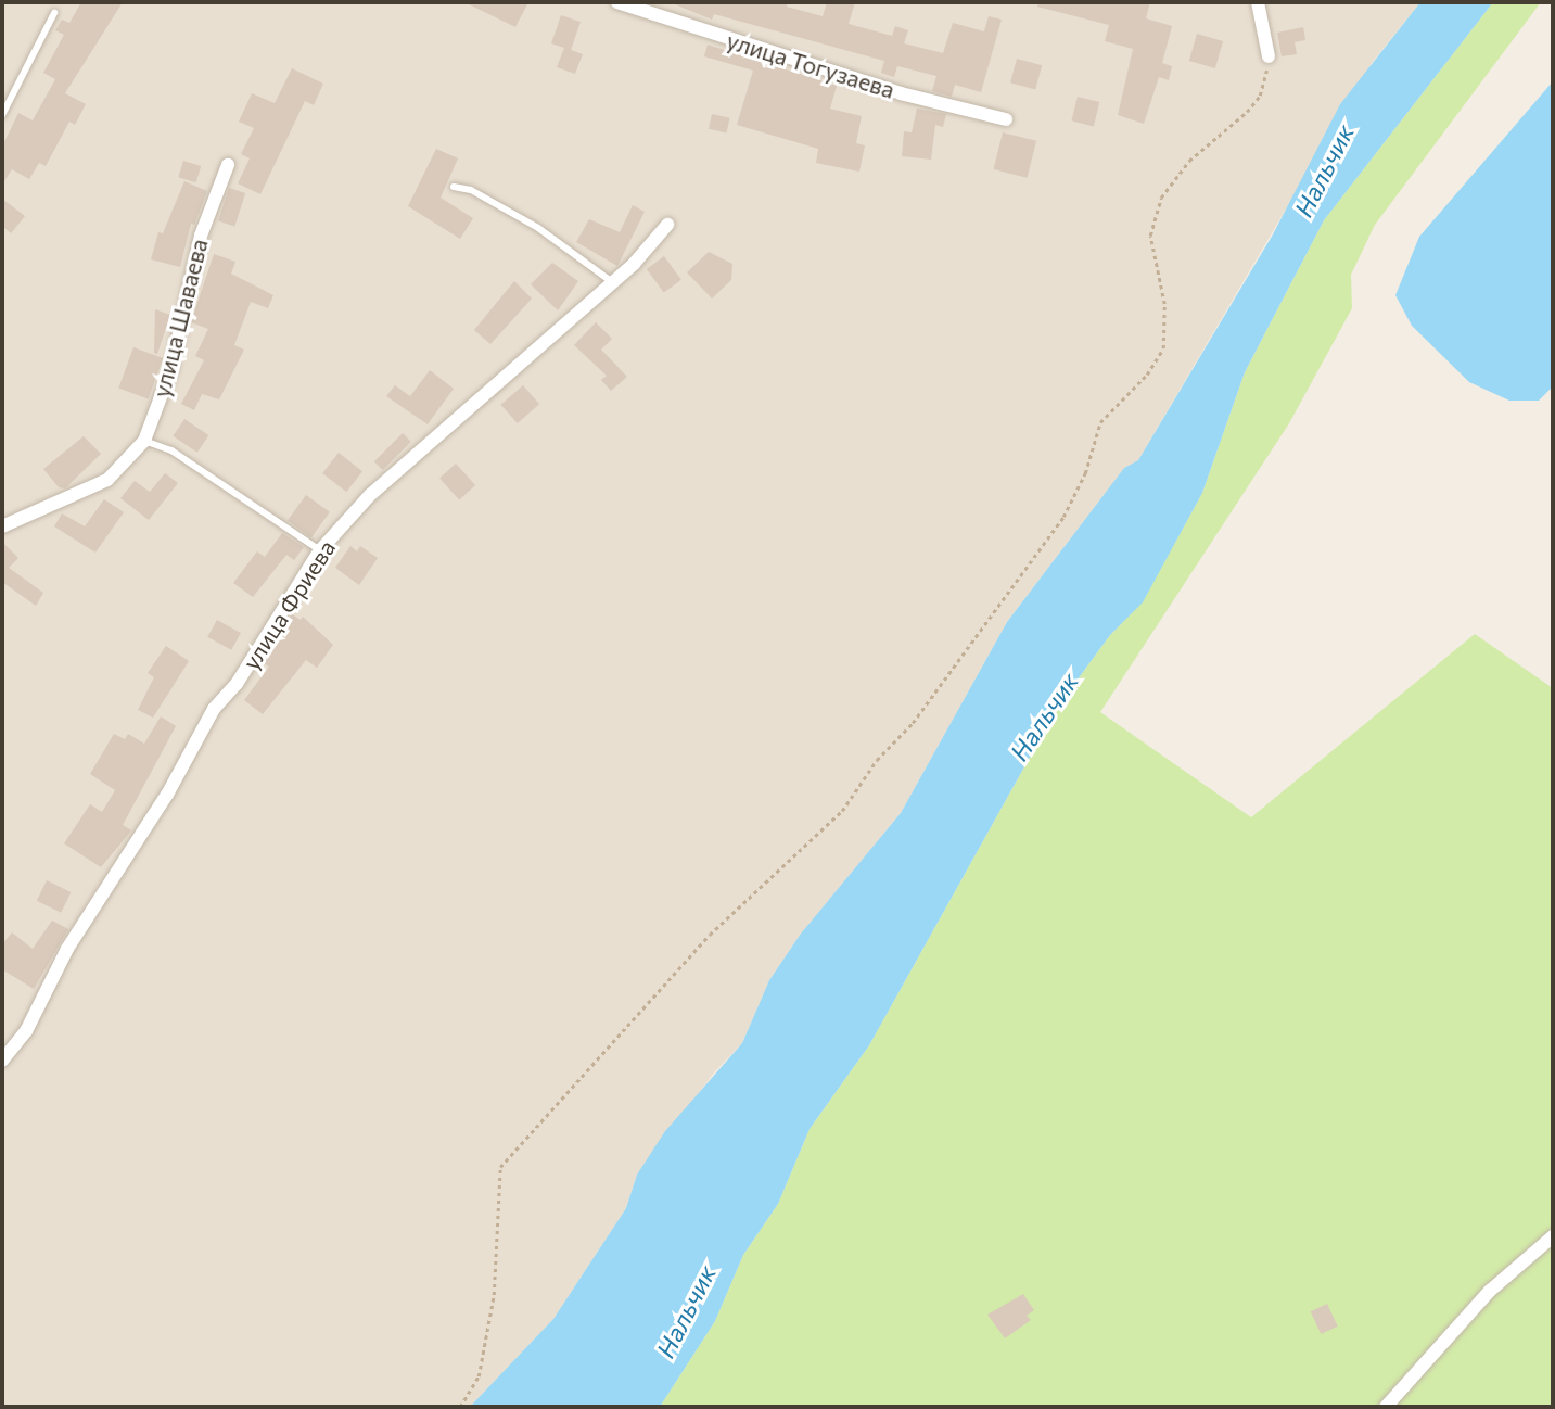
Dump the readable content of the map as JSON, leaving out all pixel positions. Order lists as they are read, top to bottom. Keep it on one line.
{"streets":{"street":["улица Тогузаева","улица Шаваева","улица Фриева"]},"water":["Нальчик"]}
